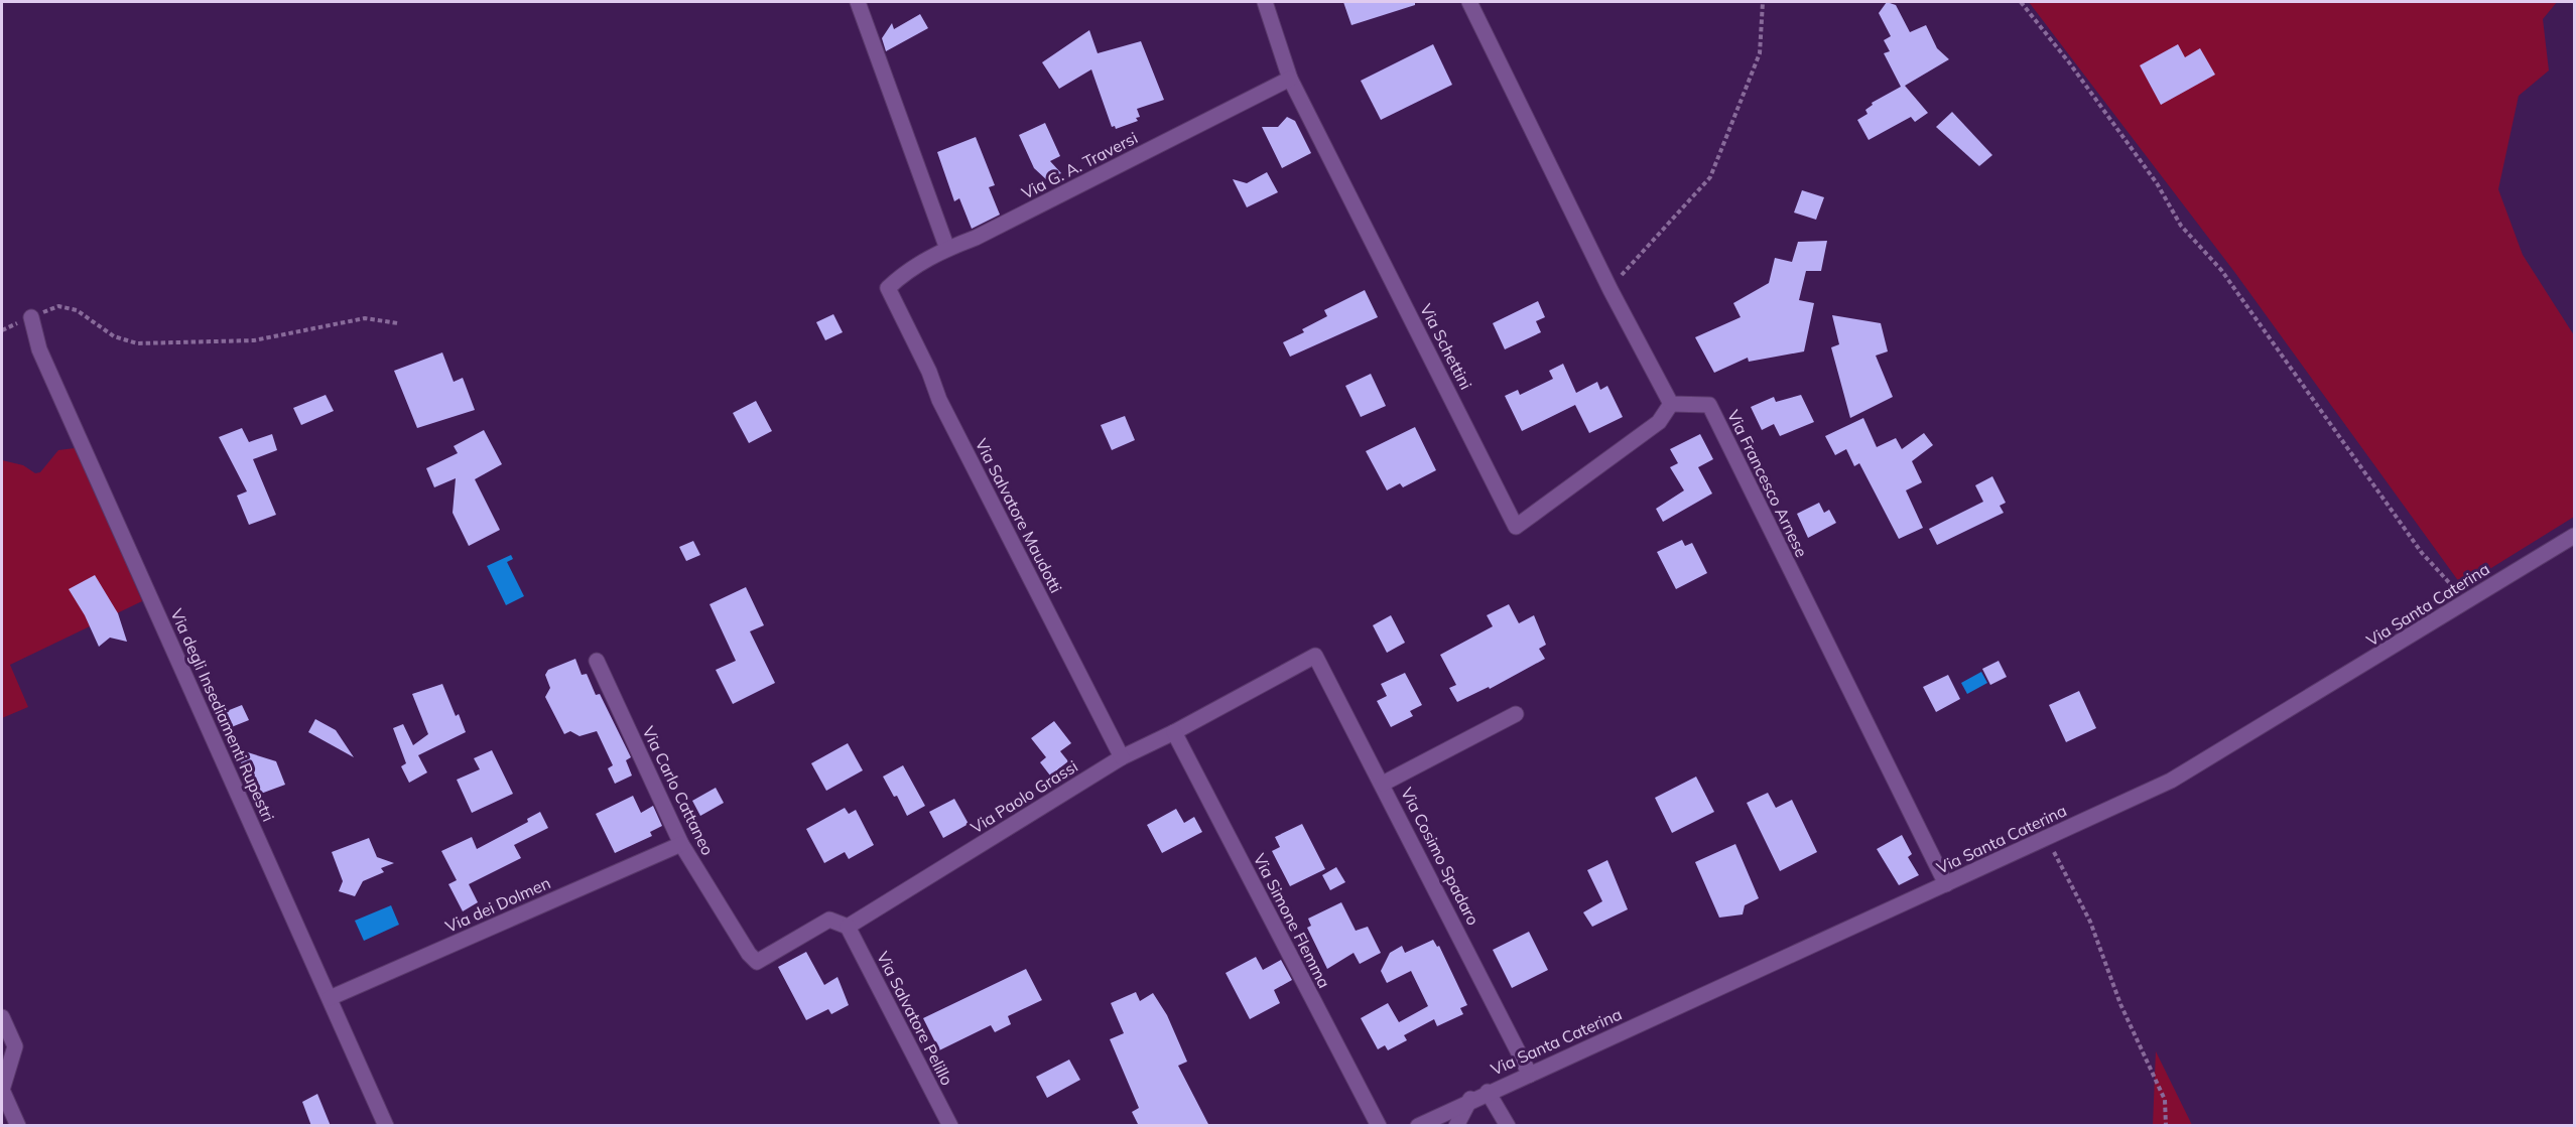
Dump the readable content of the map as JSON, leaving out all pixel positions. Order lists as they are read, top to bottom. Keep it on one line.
{"streets":{"street":["Via G. A. Traversi","Via Schettini","Via Francesco Arnese","Via Salvatore Maudotti","Via Santa Caterina","Via degli Insediamenti Rupestri","Via Carlo Cattaneo","Via Paolo Grassi","Via Cosimo Spadaro","Via dei Dolmen","Via Simone Flemma","Via Salvatore Pelillo"]},"crossings":[["Via G. A. Traversi","Via Schettini"],["Via G. A. Traversi","Via Salvatore Maudotti"],["Via Schettini","Via Francesco Arnese"],["Via Francesco Arnese","Via Santa Caterina"],["Via Salvatore Maudotti","Via Paolo Grassi"],["Via Santa Caterina","Via Cosimo Spadaro"],["Via degli Insediamenti Rupestri","Via dei Dolmen"],["Via Carlo Cattaneo","Via Paolo Grassi"],["Via Carlo Cattaneo","Via dei Dolmen"],["Via Carlo Cattaneo","Via Salvatore Pelillo"],["Via Paolo Grassi","Via Cosimo Spadaro"],["Via Paolo Grassi","Via Simone Flemma"],["Via Paolo Grassi","Via Salvatore Pelillo"]]}
